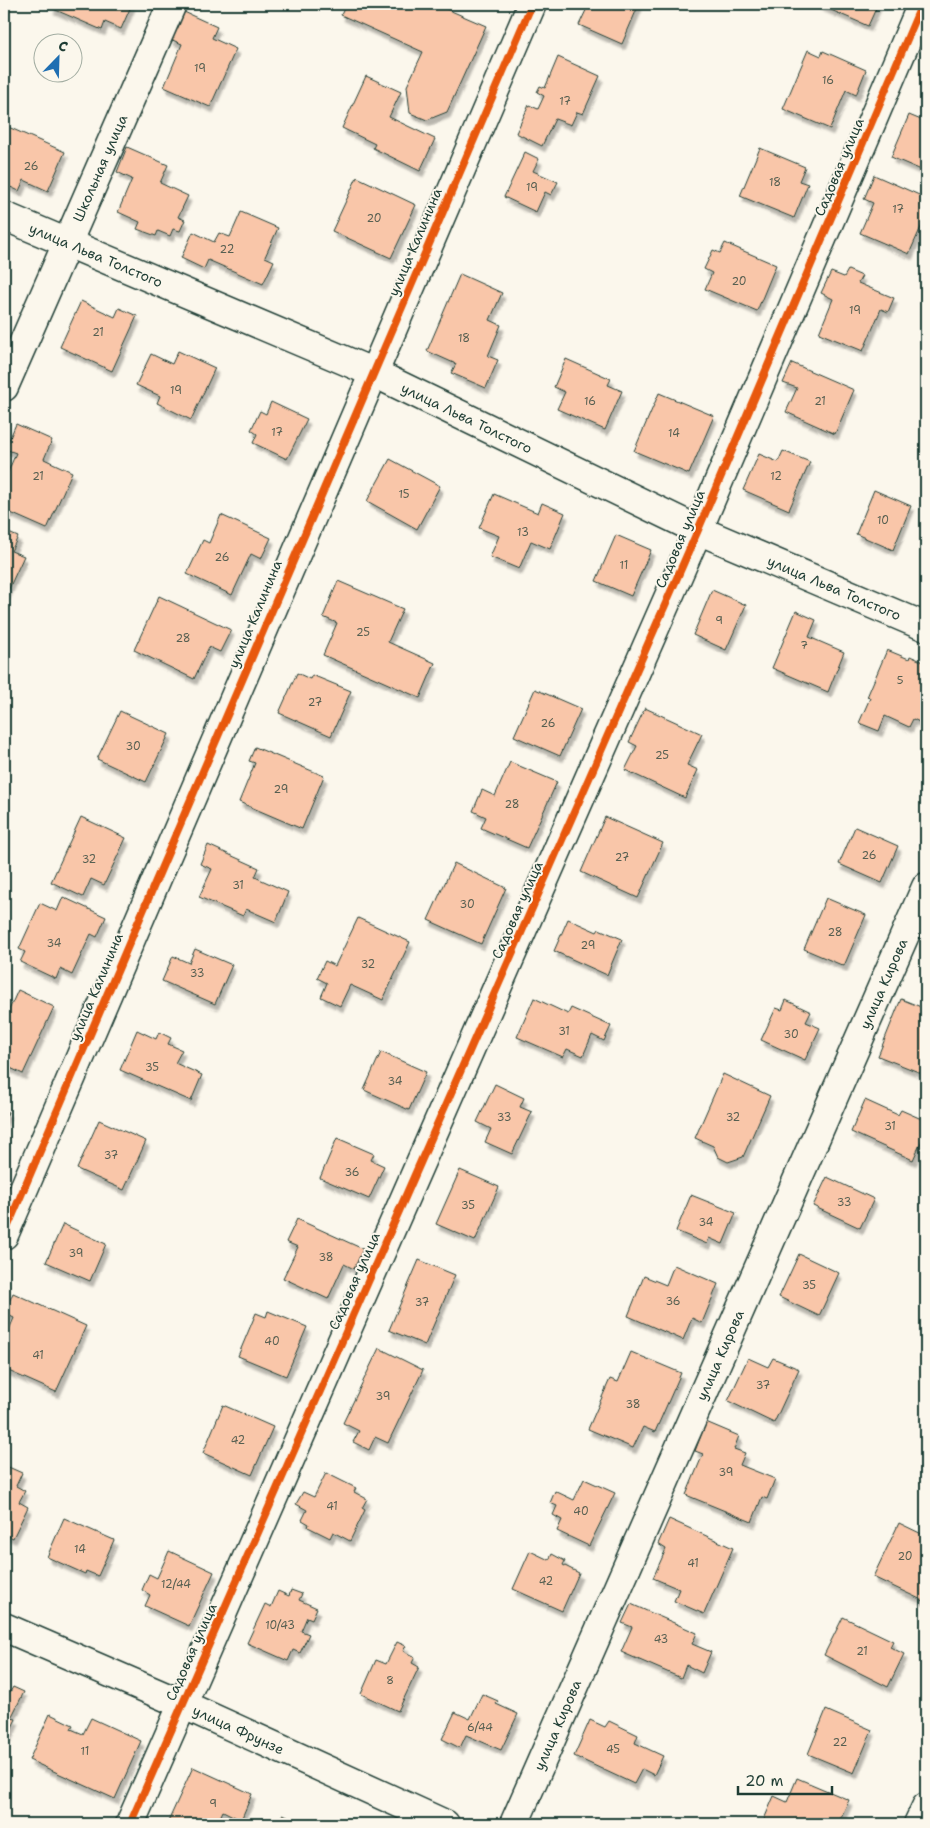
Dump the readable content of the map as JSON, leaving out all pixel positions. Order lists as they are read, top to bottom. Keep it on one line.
{"streets":{"street":["Садовая улица","Школьная улица","улица Калинина","улица Льва Толстого","улица Кирова","улица Фрунзе"]},"crossings":[["Садовая улица","улица Льва Толстого"],["Садовая улица","улица Фрунзе"],["Школьная улица","улица Льва Толстого"],["улица Калинина","улица Льва Толстого"]],"house_numbers":["19","16","17","26","18","19","17","20","22","20","19","21","18","19","16","21","17","14","21","12","15","10","13","26","11","9","25","28","7","5","27","26","30","25","29","28","26","27","32","31","30","28","34","29","32","33","31","30","35","34","33","32","31","37","36","33","35","34","39","38","35","36","37","40","41","37","39","38","42","39","41","40","14","20","41","42","12/44","10/43","43","21","8","6/44","22","45","11","9"],"scale_bar":"20 m","north":"top right"}
